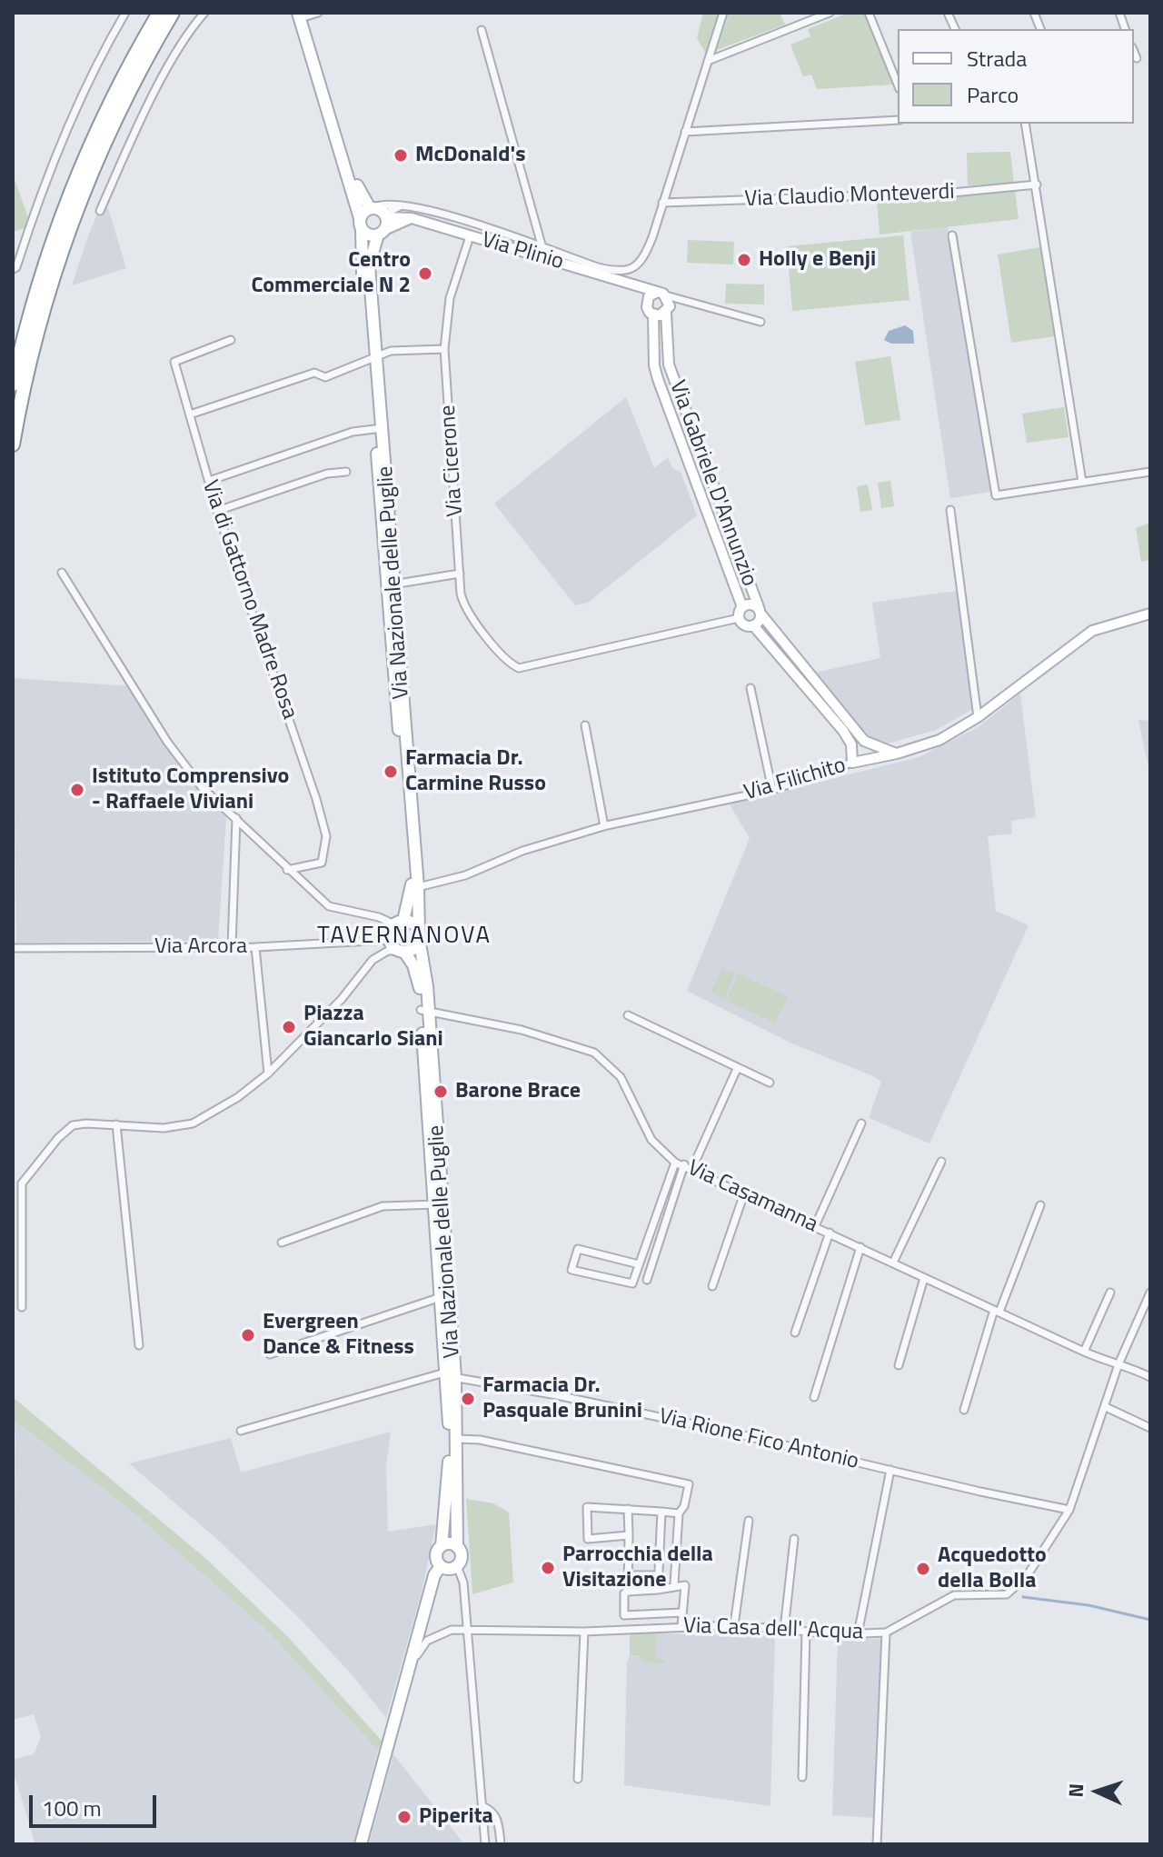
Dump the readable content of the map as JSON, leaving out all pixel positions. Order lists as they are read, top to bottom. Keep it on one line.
{"streets":{"main road":["Via Nazionale delle Puglie"],"street":["Via Claudio Monteverdi","Via Plinio","Via Cicerone","Via Gabriele D'Annunzio","Via di Gattorno Madre Rosa","Via Filichito","Via Arcora","Via Casamanna","Via Rione Fico Antonio","Via Casa dell' Acqua"]},"crossings":[["Via Plinio","Via Cicerone"],["Via Plinio","Via Gabriele D'Annunzio"],["Via Plinio","Via Nazionale delle Puglie"],["Via Cicerone","Via Gabriele D'Annunzio"],["Via Gabriele D'Annunzio","Via Filichito"],["Via Nazionale delle Puglie","Via Filichito"],["Via Nazionale delle Puglie","Via Arcora"],["Via Nazionale delle Puglie","Via Casamanna"],["Via Nazionale delle Puglie","Via Rione Fico Antonio"],["Via Rione Fico Antonio","Via Casa dell' Acqua"]],"districts":["TAVERNANOVA"],"places":["McDonald's","Holly e Benji","Centro Commerciale N 2","Farmacia Dr. Carmine Russo","Istituto Comprensivo - Raffaele Viviani","Piazza Giancarlo Siani","Barone Brace","Evergreen Dance & Fitness","Farmacia Dr. Pasquale Brunini","Parrocchia della Visitazione","Acquedotto della Bolla","Piperita"],"legend":["Strada","Parco"],"scale_bar":"100 m","north":"left"}
